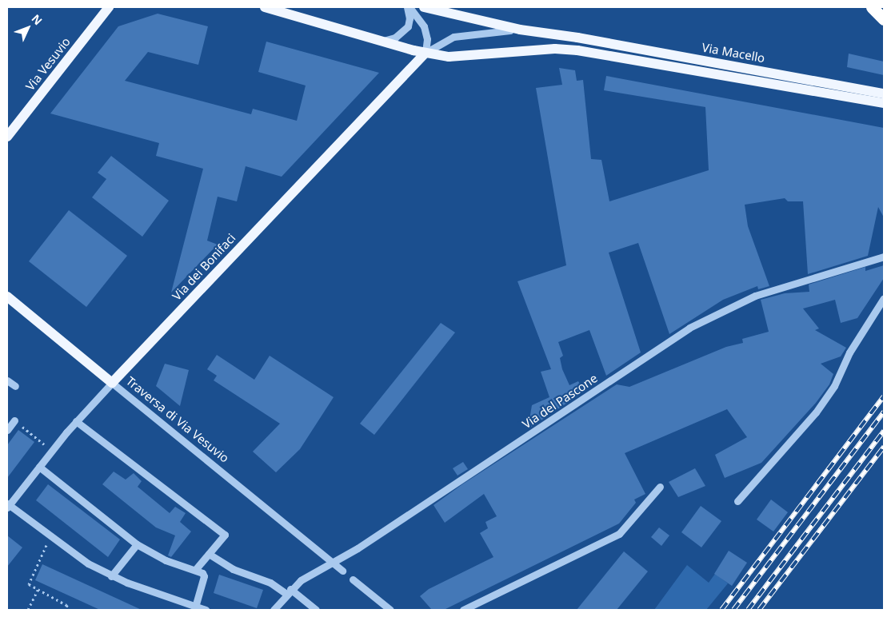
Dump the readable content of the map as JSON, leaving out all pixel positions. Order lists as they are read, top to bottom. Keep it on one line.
{"streets":{"main road":["Via Macello","Via Vesuvio","Via dei Bonifaci","Traversa di Via Vesuvio"],"street":["Via del Pascone"]},"crossings":[["Via Macello","Via dei Bonifaci"],["Via dei Bonifaci","Traversa di Via Vesuvio"],["Via del Pascone","Traversa di Via Vesuvio"]],"north":"top right"}
